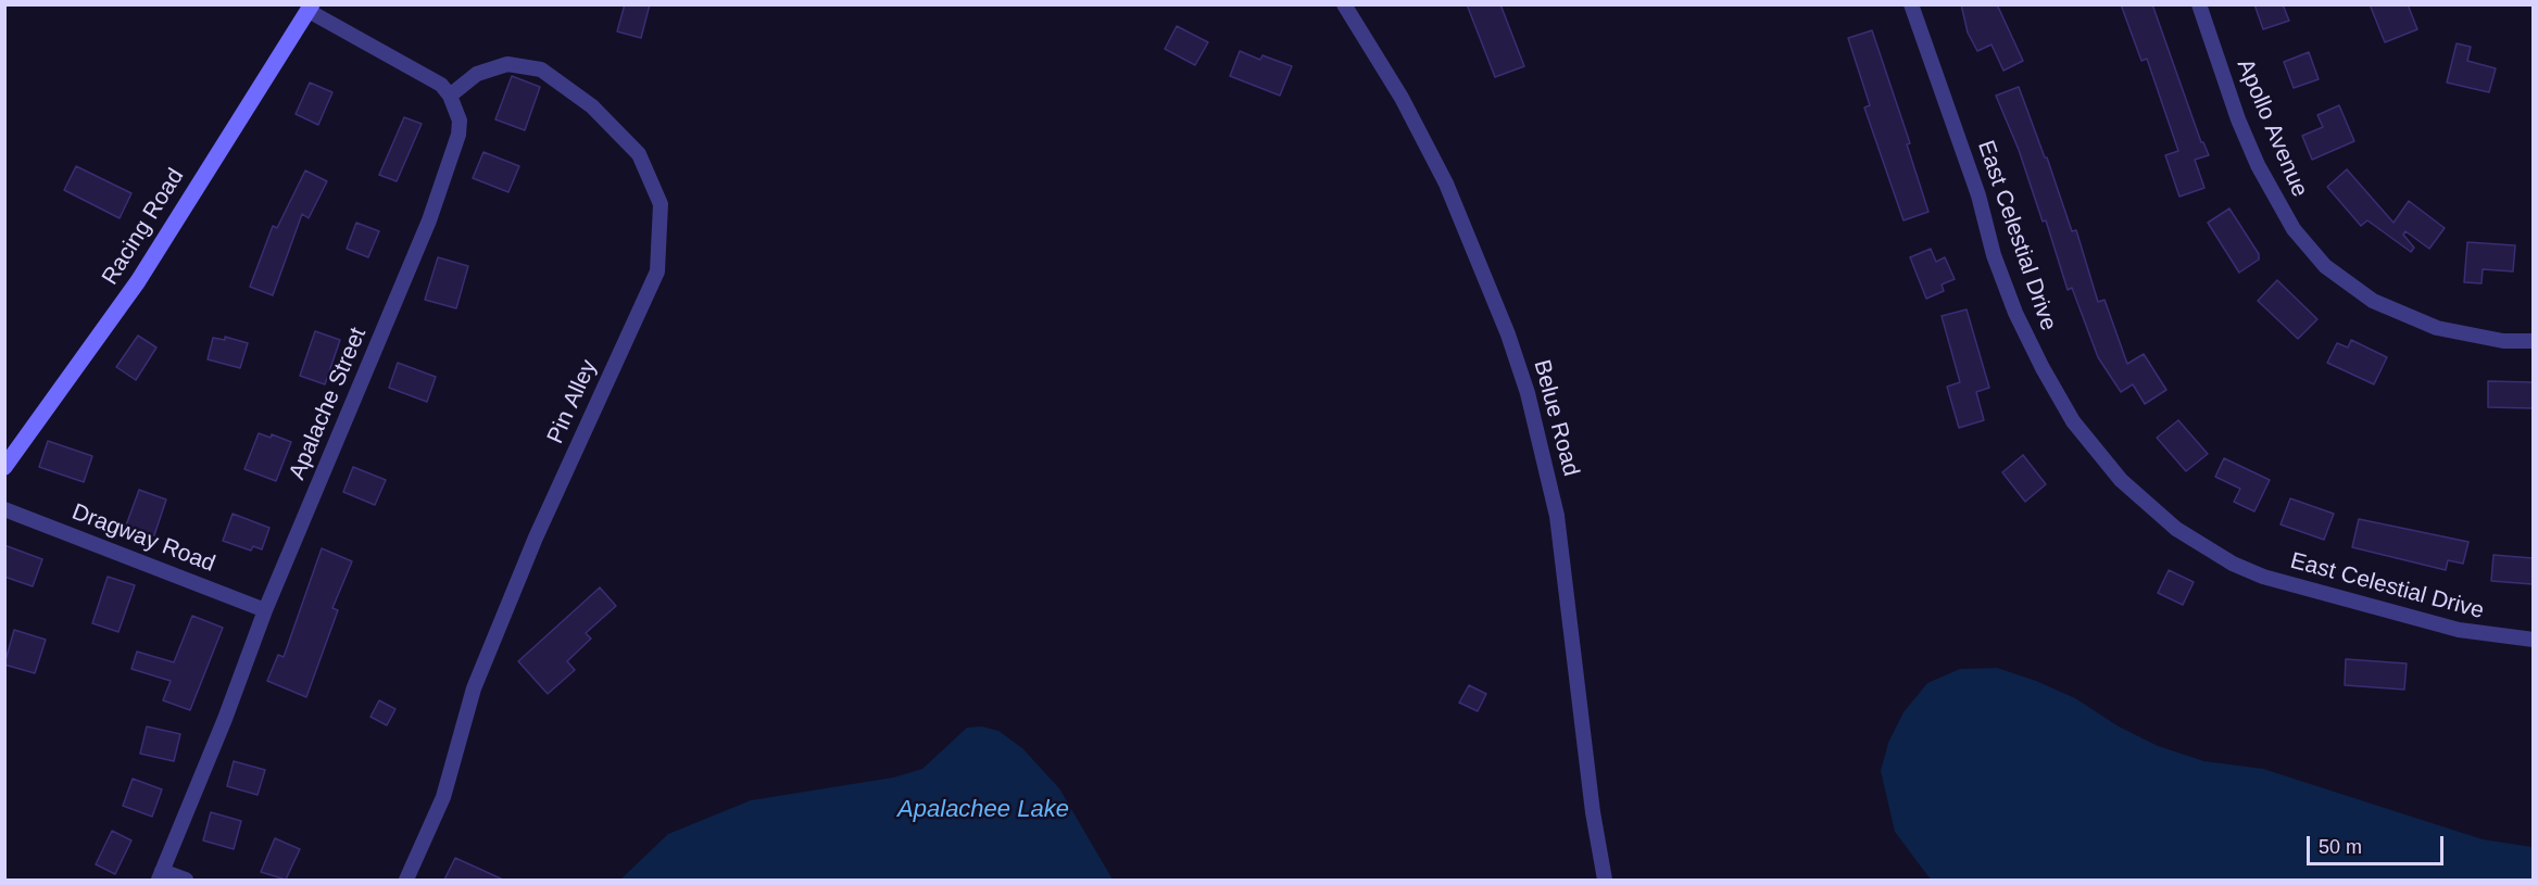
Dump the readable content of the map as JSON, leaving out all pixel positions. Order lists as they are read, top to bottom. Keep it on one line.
{"streets":{"street":["Apollo Avenue","Racing Road","East Celestial Drive","Pin Alley","Apalache Street","Belue Road","Dragway Road"]},"crossings":[["Pin Alley","Apalache Street"],["Apalache Street","Dragway Road"]],"water":["Apalachee Lake"],"scale_bar":"50 m"}
